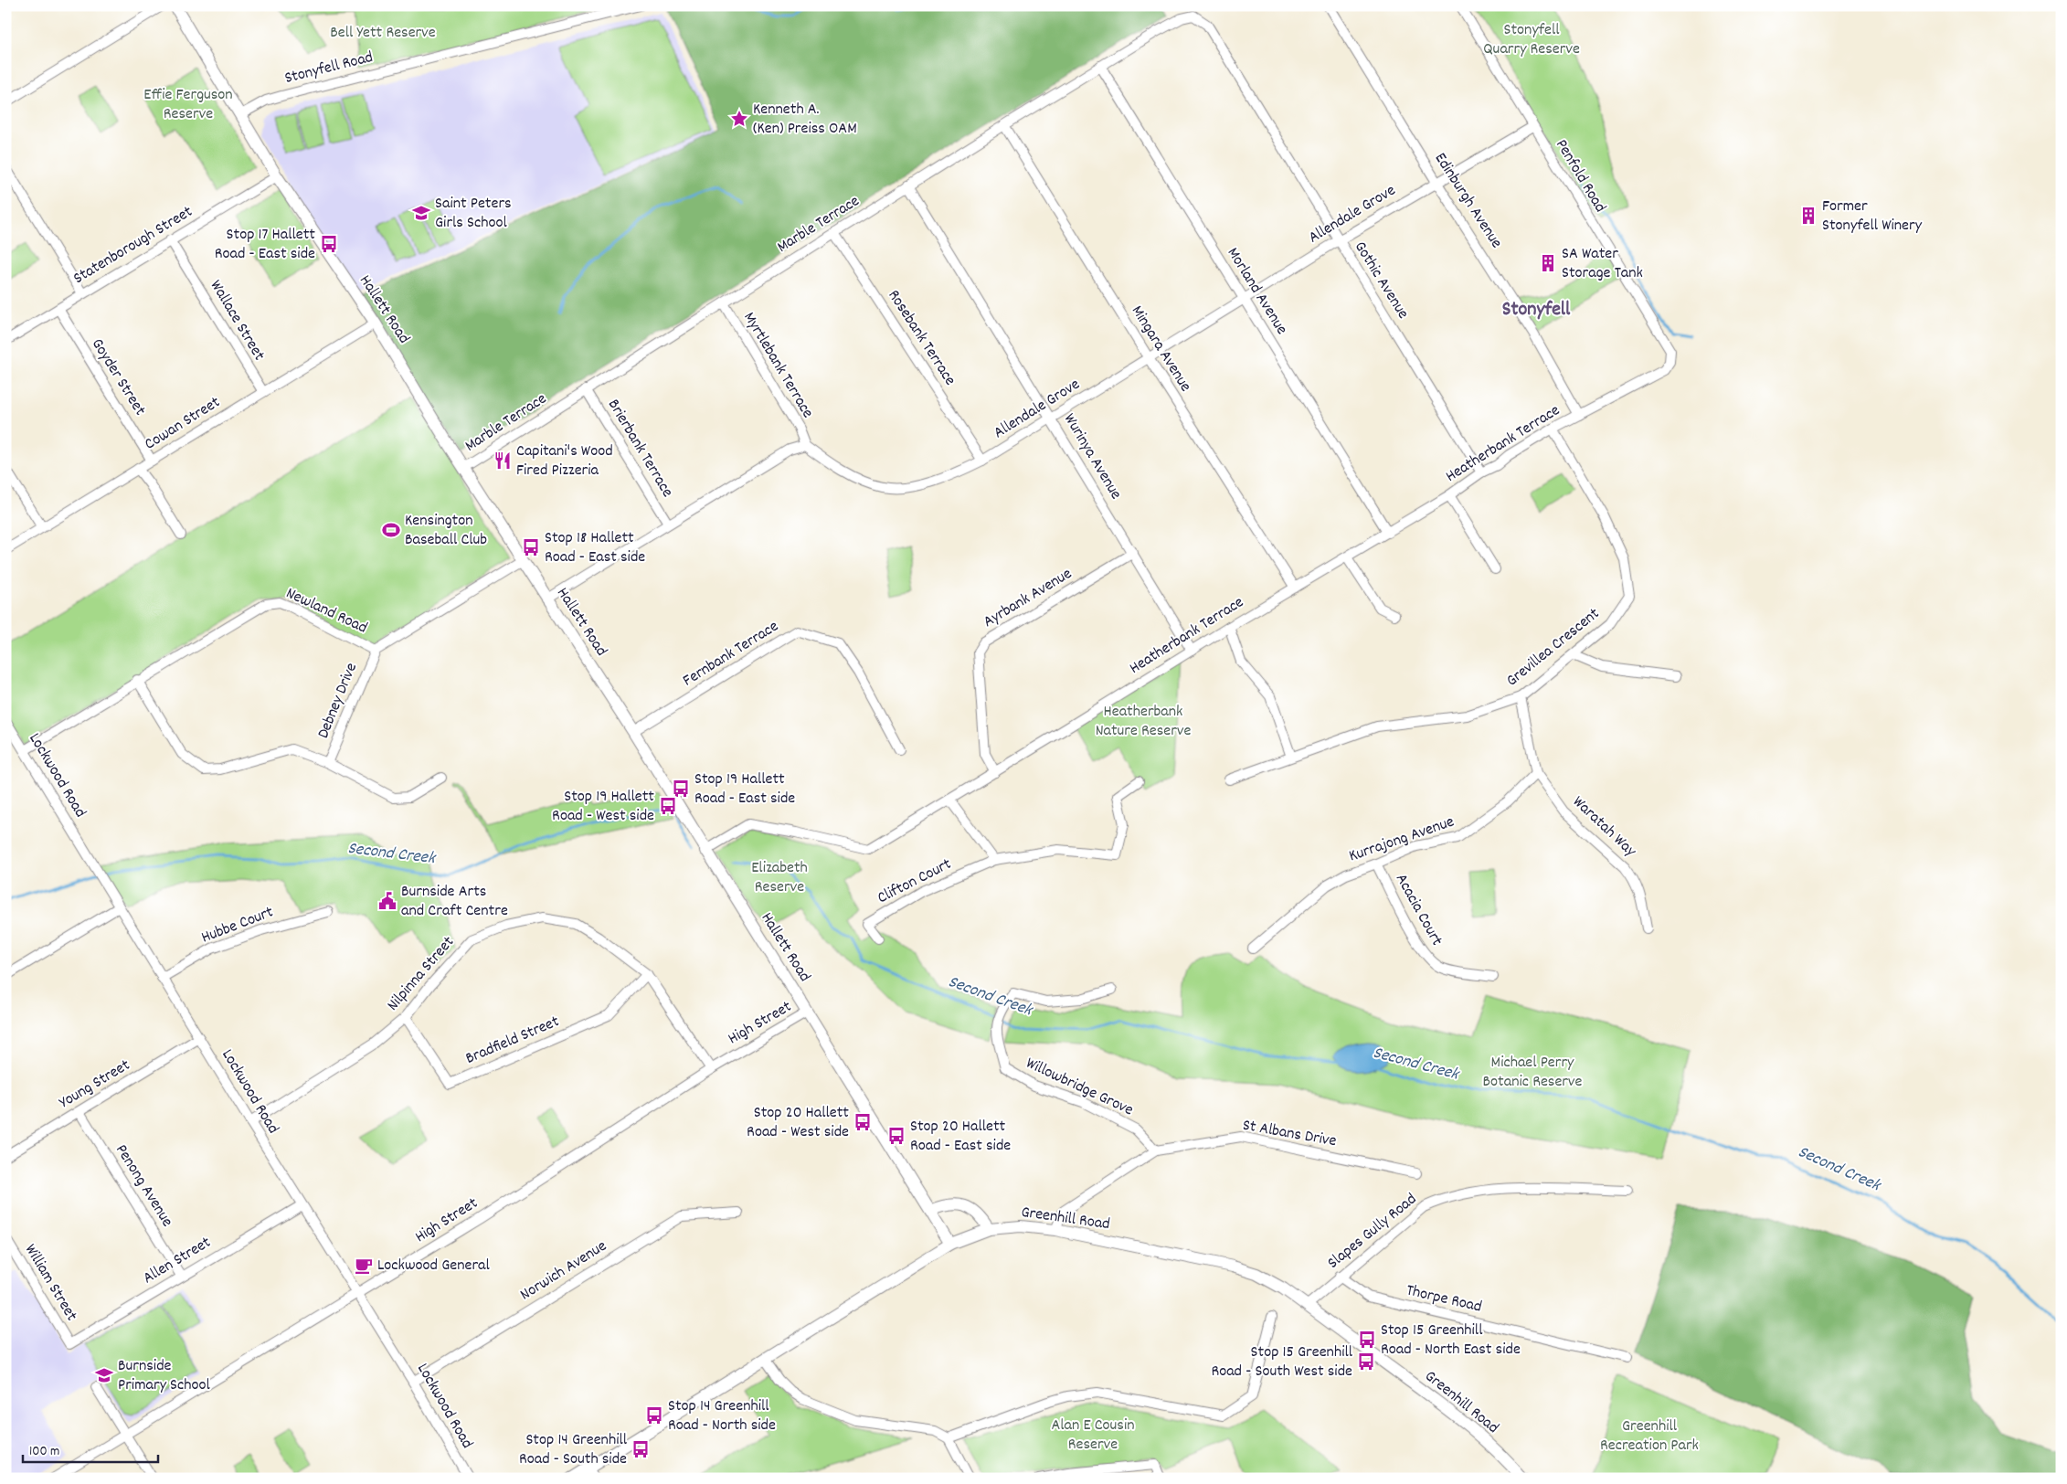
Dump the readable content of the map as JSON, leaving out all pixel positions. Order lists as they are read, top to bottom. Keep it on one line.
{"streets":{"main road":["Hallett Road","Greenhill Road"],"street":["Stonyfell Road","Penfold Road","Edinburgh Avenue","Allendale Grove","Marble Terrace","Statenborough Street","Gothic Avenue","Morland Avenue","Wallace Street","Rosebank Terrace","Mingara Avenue","Myrtlebank Terrace","Goyder Street","Cowan Street","Heatherbank Terrace","Brierbank Terrace","Wurinya Avenue","Ayrbank Avenue","Newland Road","Grevillea Crescent","Fernbank Terrace","Debney Drive","Lockwood Road","Waratah Way","Kurrajong Avenue","Clifton Court","Acacia Court","Hubbe Court","Nilpinna Street","High Street","Bradfield Street","Young Street","Willowbridge Grove","St Albans Drive","Penong Avenue","Slapes Gully Road","Allen Street","Norwich Avenue","William Street","Thorpe Road"]},"crossings":[["Stonyfell Road","Hallett Road"],["Penfold Road","Allendale Grove"],["Penfold Road","Heatherbank Terrace"],["Edinburgh Avenue","Allendale Grove"],["Edinburgh Avenue","Heatherbank Terrace"],["Allendale Grove","Gothic Avenue"],["Allendale Grove","Morland Avenue"],["Allendale Grove","Rosebank Terrace"],["Allendale Grove","Mingara Avenue"],["Allendale Grove","Myrtlebank Terrace"],["Allendale Grove","Wurinya Avenue"],["Marble Terrace","Gothic Avenue"],["Marble Terrace","Morland Avenue"],["Marble Terrace","Hallett Road"],["Marble Terrace","Rosebank Terrace"],["Marble Terrace","Mingara Avenue"],["Marble Terrace","Myrtlebank Terrace"],["Marble Terrace","Brierbank Terrace"],["Marble Terrace","Wurinya Avenue"],["Statenborough Street","Hallett Road"],["Statenborough Street","Wallace Street"],["Statenborough Street","Goyder Street"],["Gothic Avenue","Heatherbank Terrace"],["Morland Avenue","Heatherbank Terrace"],["Hallett Road","Cowan Street"],["Hallett Road","Heatherbank Terrace"],["Hallett Road","Newland Road"],["Hallett Road","Fernbank Terrace"],["Hallett Road","High Street"],["Hallett Road","Greenhill Road"],["Wallace Street","Cowan Street"],["Mingara Avenue","Heatherbank Terrace"],["Goyder Street","Cowan Street"],["Heatherbank Terrace","Wurinya Avenue"],["Heatherbank Terrace","Ayrbank Avenue"],["Heatherbank Terrace","Grevillea Crescent"],["Wurinya Avenue","Ayrbank Avenue"],["Newland Road","Debney Drive"],["Newland Road","Lockwood Road"],["Grevillea Crescent","Waratah Way"],["Lockwood Road","Hubbe Court"],["Lockwood Road","Nilpinna Street"],["Lockwood Road","High Street"],["Lockwood Road","Young Street"],["Lockwood Road","Allen Street"],["Lockwood Road","Norwich Avenue"],["Waratah Way","Kurrajong Avenue"],["Kurrajong Avenue","Acacia Court"],["Nilpinna Street","High Street"],["Nilpinna Street","Bradfield Street"],["Young Street","Penong Avenue"],["Willowbridge Grove","St Albans Drive"],["Penong Avenue","Allen Street"],["Greenhill Road","Slapes Gully Road"],["Slapes Gully Road","Thorpe Road"],["Allen Street","William Street"]],"districts":["Stonyfell"],"water":["Second Creek"],"parks":["Stonyfell Quarry Reserve","Bell Yett Reserve","Effie Ferguson Reserve","Heatherbank Nature Reserve","Elizabeth Reserve","Michael Perry Botanic Reserve","Alan E Cousin Reserve","Greenhill Recreation Park"],"places":{"place":["Kenneth A. (Ken) Preiss OAM"],"school or university":["Saint Peters Girls School","Burnside Primary School"],"building":["Former Stonyfell Winery","SA Water Storage Tank"],"bus stop":["Stop 17 Hallett Road - East side","Stop 18 Hallett Road - East side","Stop 19 Hallett Road - East side","Stop 19 Hallett Road - West side","Stop 20 Hallett Road - West side","Stop 20 Hallett Road - East side","Stop 15 Greenhill Road - North East side","Stop 15 Greenhill Road - South West side","Stop 14 Greenhill Road - North side","Stop 14 Greenhill Road - South side"],"restaurant":["Capitani's Wood Fired Pizzeria"],"sports":["Kensington Baseball Club"],"public building":["Burnside Arts and Craft Centre"],"cafe":["Lockwood General"]},"scale_bar":"100 m"}
